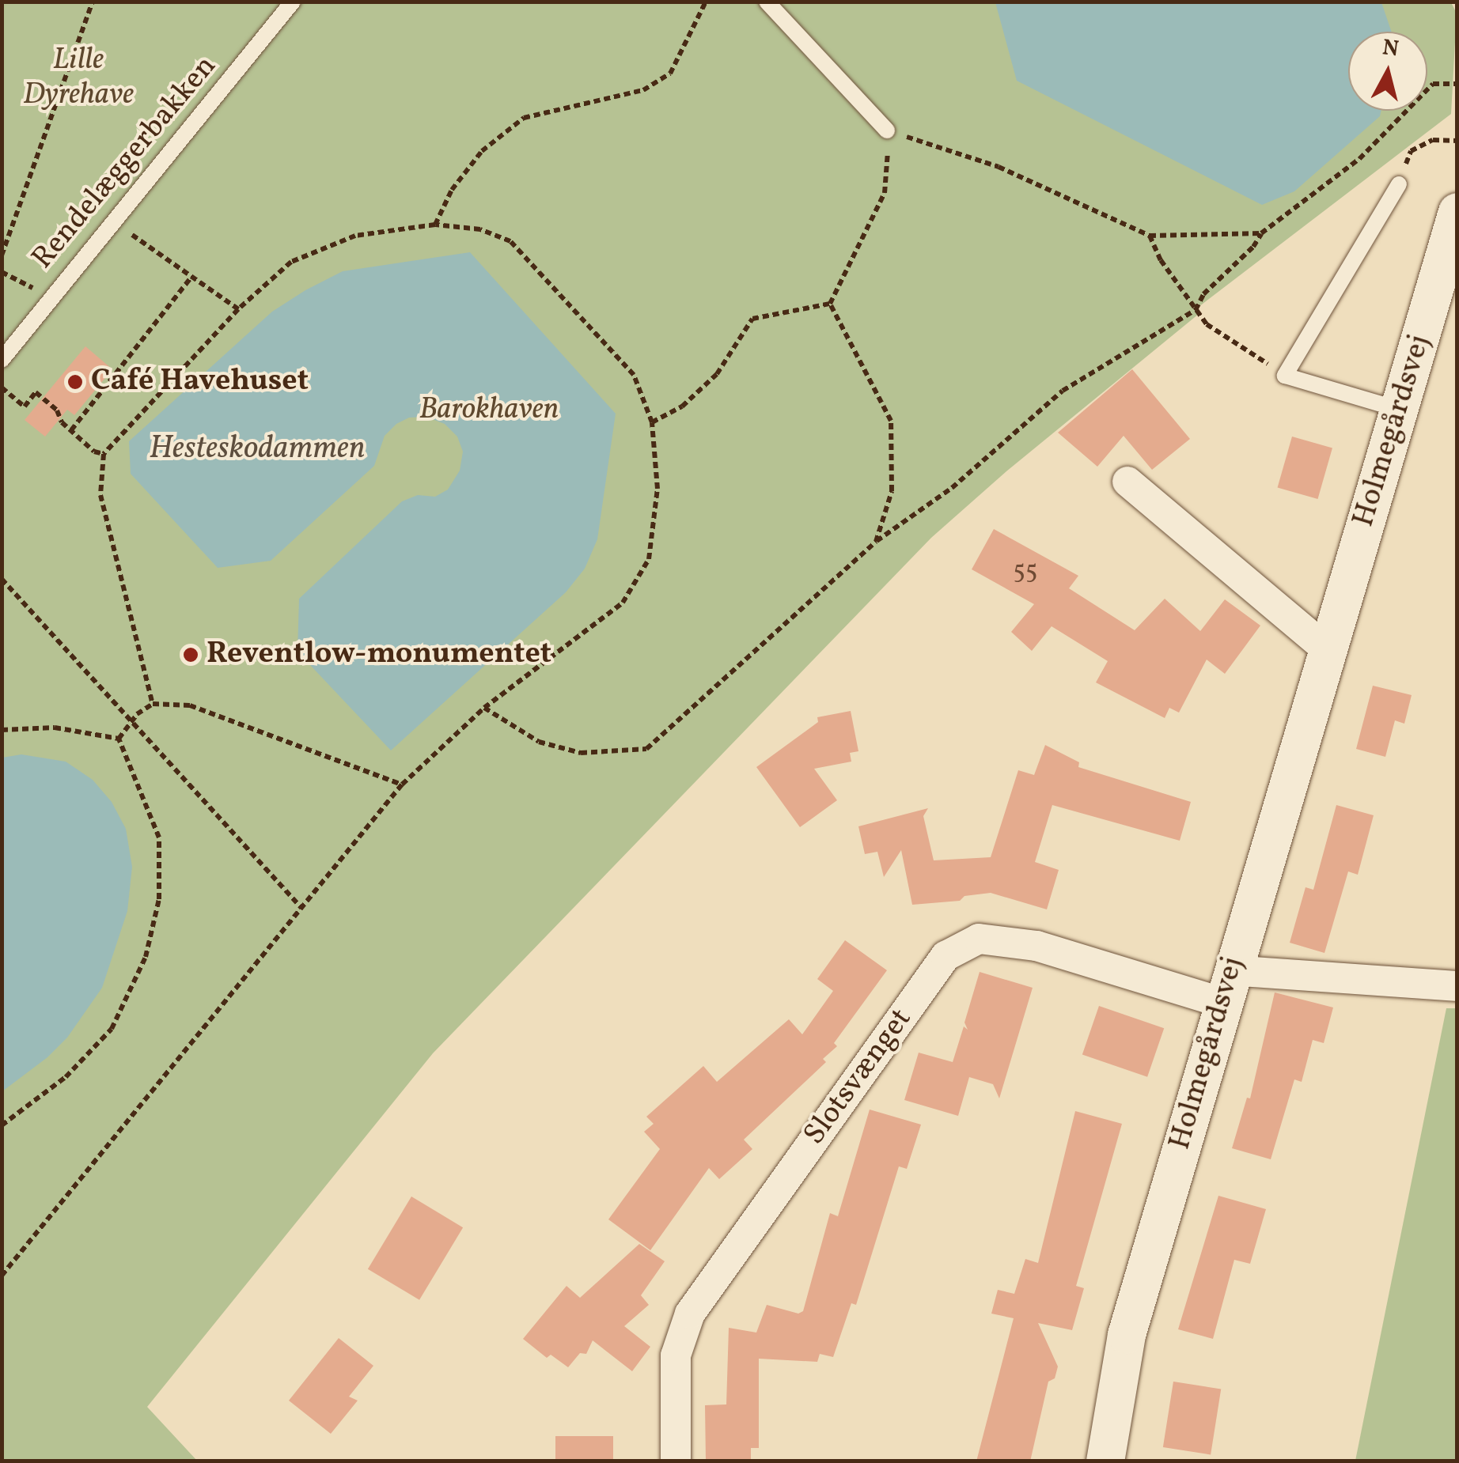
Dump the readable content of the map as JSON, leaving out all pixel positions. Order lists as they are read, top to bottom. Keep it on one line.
{"streets":{"street":["Holmegårdsvej","Slotsvænget"],"lane":["Rendelæggerbakken"]},"crossings":[["Holmegårdsvej","Slotsvænget"]],"water":["Hesteskodammen"],"parks":["Lille Dyrehave","Barokhaven"],"places":["Café Havehuset","Reventlow-monumentet"],"house_numbers":["55"],"north":"top"}
